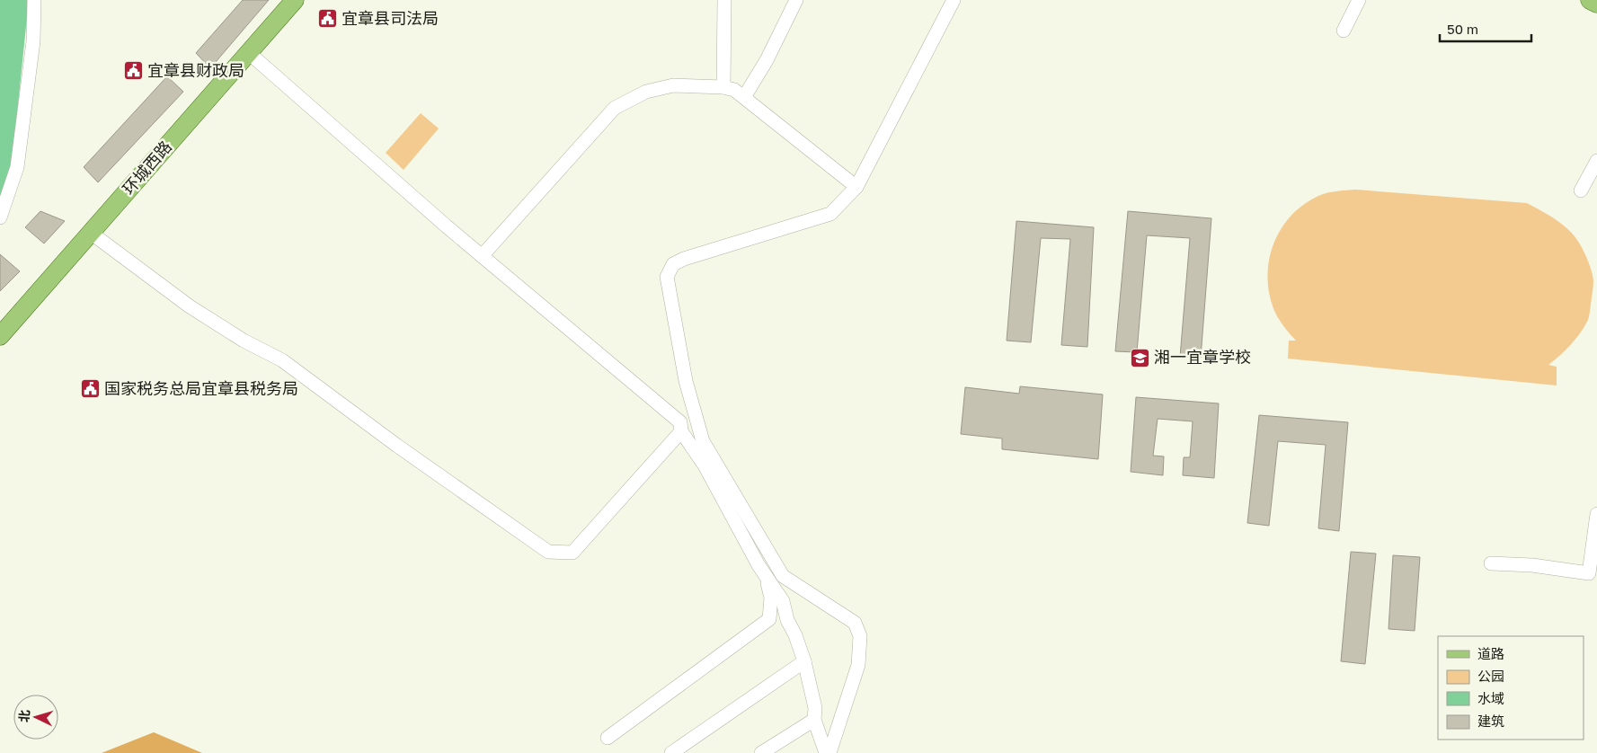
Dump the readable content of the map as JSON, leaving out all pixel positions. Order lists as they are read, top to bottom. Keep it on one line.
{"streets":{"main road":["环城西路"]},"places":{"public building":["宜章县司法局","宜章县财政局","国家税务总局宜章县税务局"],"school or university":["湘一宜章学校"]},"legend":["道路","公园","水域","建筑"],"scale_bar":"50 m","north":"left"}
